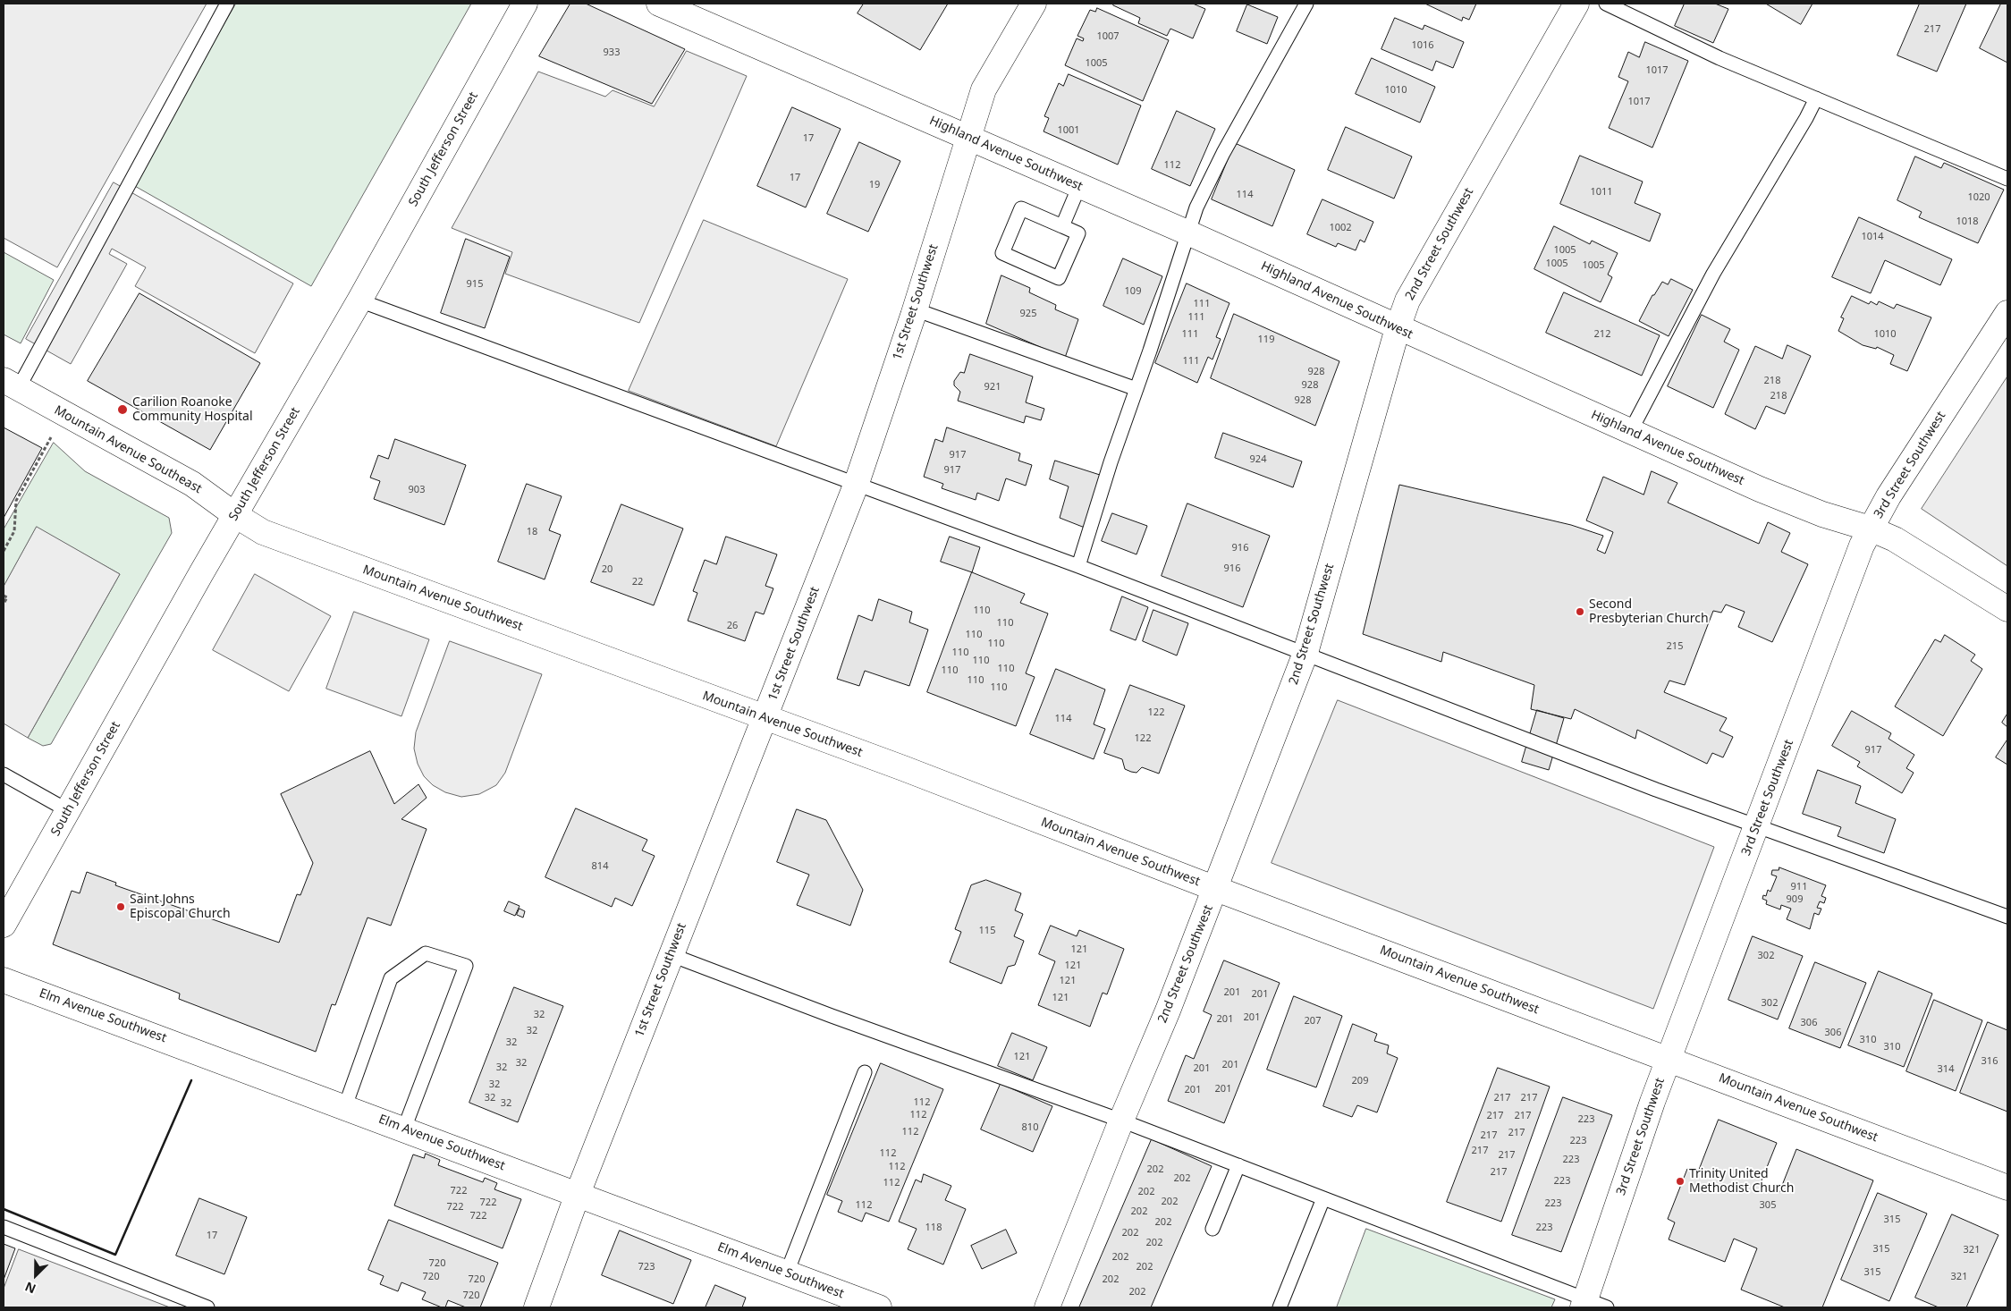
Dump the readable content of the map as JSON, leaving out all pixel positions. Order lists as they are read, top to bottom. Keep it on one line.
{"streets":{"street":["South Jefferson Street","Highland Avenue Southwest","2nd Street Southwest","1st Street Southwest","Mountain Avenue Southeast","3rd Street Southwest","Mountain Avenue Southwest","Elm Avenue Southwest"]},"crossings":[["South Jefferson Street","Mountain Avenue Southeast"],["South Jefferson Street","Mountain Avenue Southwest"],["Highland Avenue Southwest","2nd Street Southwest"],["Highland Avenue Southwest","1st Street Southwest"],["Highland Avenue Southwest","3rd Street Southwest"],["2nd Street Southwest","Mountain Avenue Southwest"],["1st Street Southwest","Mountain Avenue Southwest"],["1st Street Southwest","Elm Avenue Southwest"],["Mountain Avenue Southeast","Mountain Avenue Southwest"],["3rd Street Southwest","Mountain Avenue Southwest"]],"places":["Carilion Roanoke Community Hospital","Second Presbyterian Church","Saint Johns Episcopal Church","Trinity United Methodist Church"],"house_numbers":["217","1007","1016","933","1005","1017","1010","1017","1001","17","112","17","19","1011","114","1020","1018","1002","1014","1005","1005","1005","915","109","111","925","111","111","212","1010","119","111","928","218","928","921","218","928","917","924","917","903","18","916","916","20","22","110","110","26","110","110","215","110","110","110","110","110","110","122","114","122","917","814","911","909","115","121","302","121","121","201","201","121","302","32","201","201","207","306","32","306","310","32","310","121","316","32","201","32","201","314","209","32","201","201","32","217","217","112","32","112","217","217","223","810","112","217","217","223","217","112","217","223","112","202","217","202","223","112","722","202","202","722","223","112","305","722","202","722","315","202","118","223","202","17","202","315","321","202","720","723","202","315","720","321","720","202","202","720"],"north":"bottom left"}
